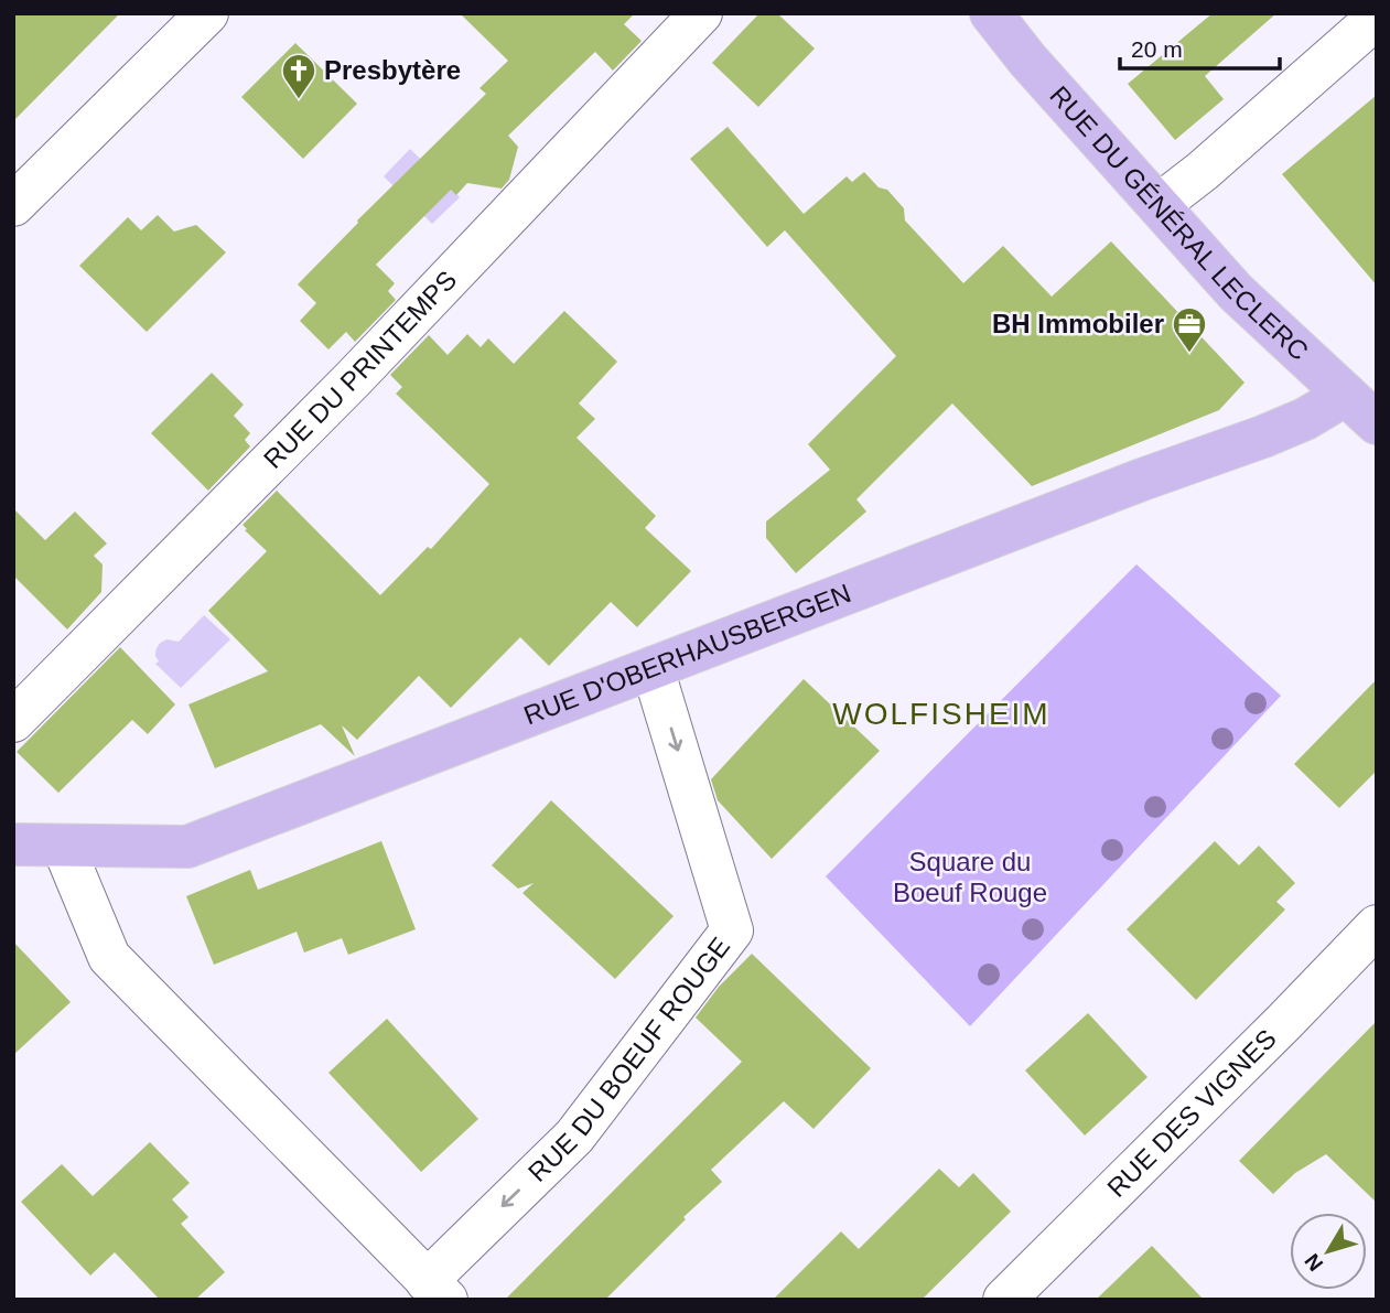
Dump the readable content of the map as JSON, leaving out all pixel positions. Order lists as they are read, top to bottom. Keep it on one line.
{"streets":{"main road":["RUE DU GÉNÉRAL LECLERC","RUE D'OBERHAUSBERGEN"],"street":["RUE DU PRINTEMPS","RUE DU BOEUF ROUGE","RUE DES VIGNES"]},"crossings":[["RUE DU GÉNÉRAL LECLERC","RUE D'OBERHAUSBERGEN"],["RUE D'OBERHAUSBERGEN","RUE DU BOEUF ROUGE"]],"one_way":["RUE DU BOEUF ROUGE"],"districts":["WOLFISHEIM"],"parks":["Square du Boeuf Rouge"],"places":{"church":["Presbytère"],"office":["BH Immobiler"]},"scale_bar":"20 m","north":"bottom left"}
